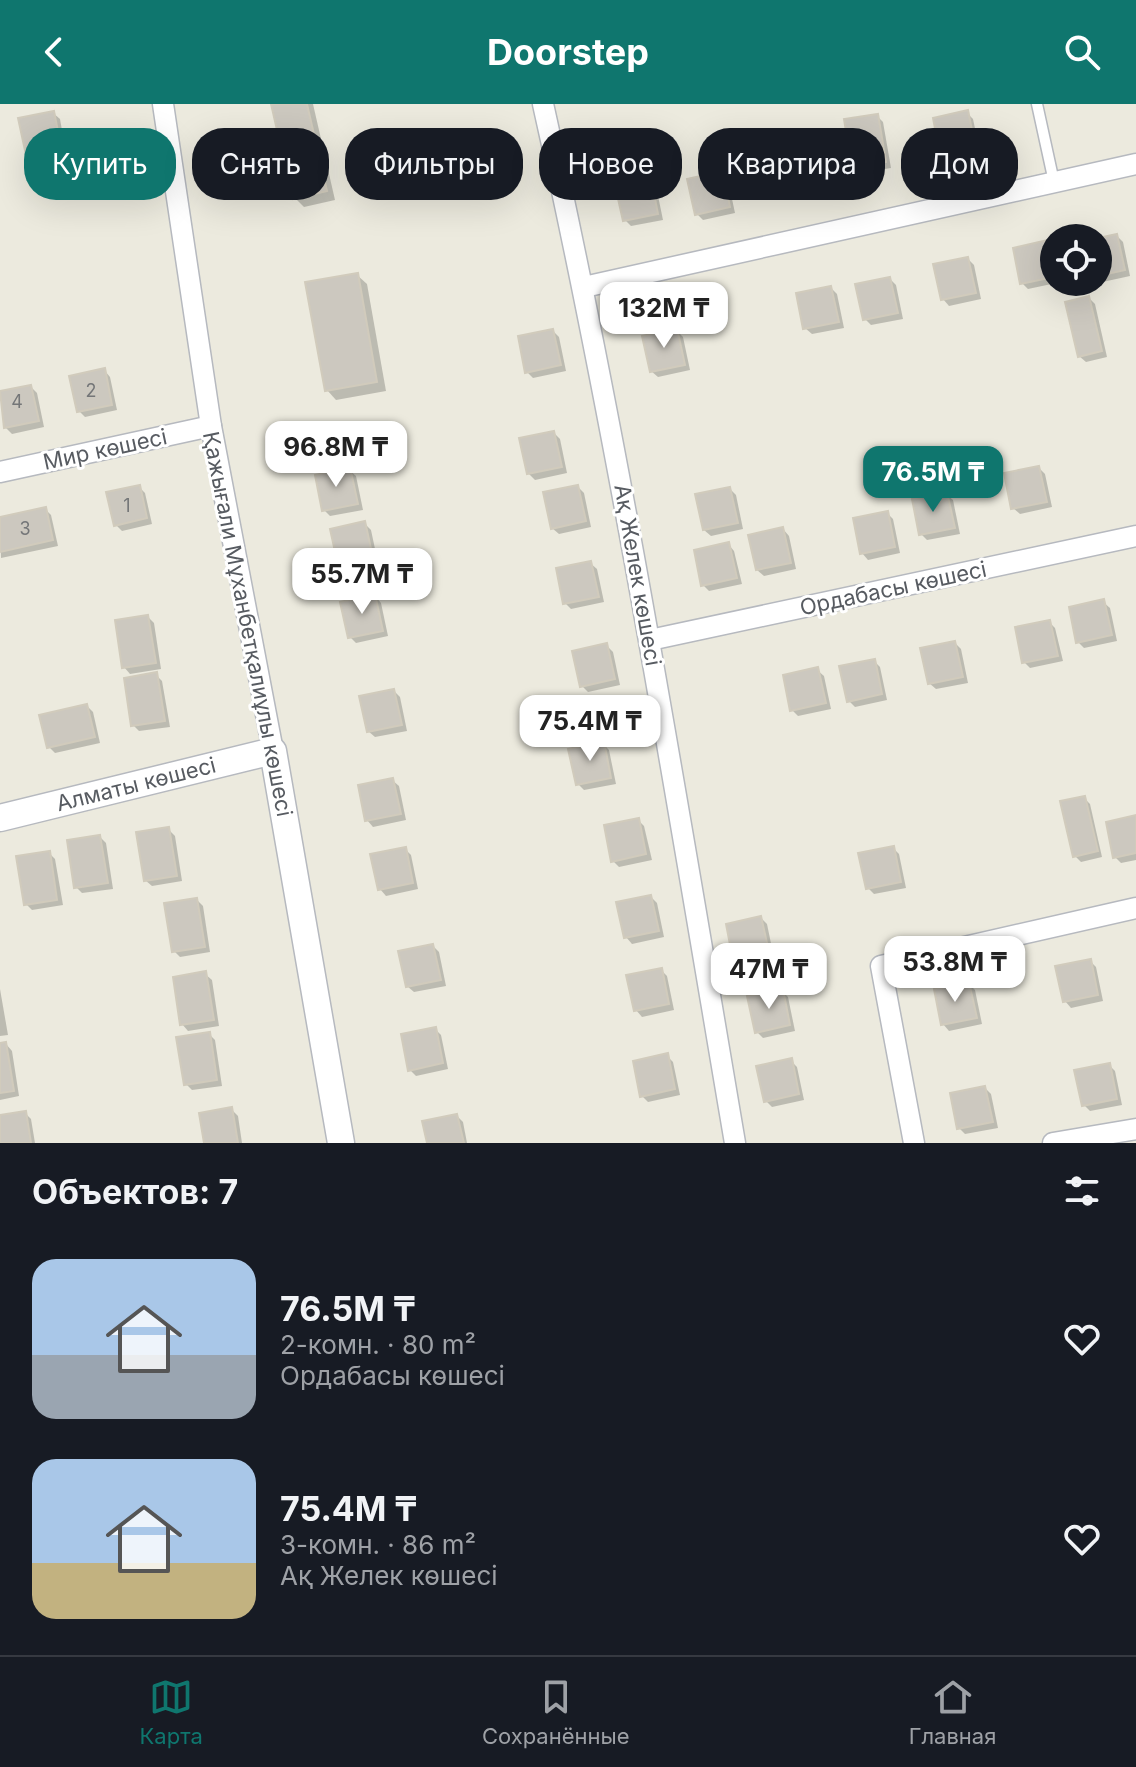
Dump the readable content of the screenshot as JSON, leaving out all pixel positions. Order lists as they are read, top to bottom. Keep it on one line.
{"streets":{"street":["Мир көшесі","Ақ Желек көшесі","Ордабасы көшесі","Қажығали Мұханбетқалиұлы көшесі","Алматы көшесі"]},"crossings":[["Мир көшесі","Қажығали Мұханбетқалиұлы көшесі"],["Ақ Желек көшесі","Ордабасы көшесі"],["Қажығали Мұханбетқалиұлы көшесі","Алматы көшесі"]],"house_numbers":["2","4","1","3"],"page":{"header":"Doorstep","chip":["Купить","Снять","Фильтры","Новое","Квартира","Дом"],"price":["132M ₸","96.8M ₸","76.5M ₸","55.7M ₸","75.4M ₸","53.8M ₸","47M ₸"],"heading":"Объектов: 7","list":[{"name":"76.5M ₸","note":"2-комн. · 80 m² · Ордабасы көшесі"},{"name":"75.4M ₸","note":"3-комн. · 86 m² · Ақ Желек көшесі"}],"tabs":["Карта","Сохранённые","Главная"]}}
